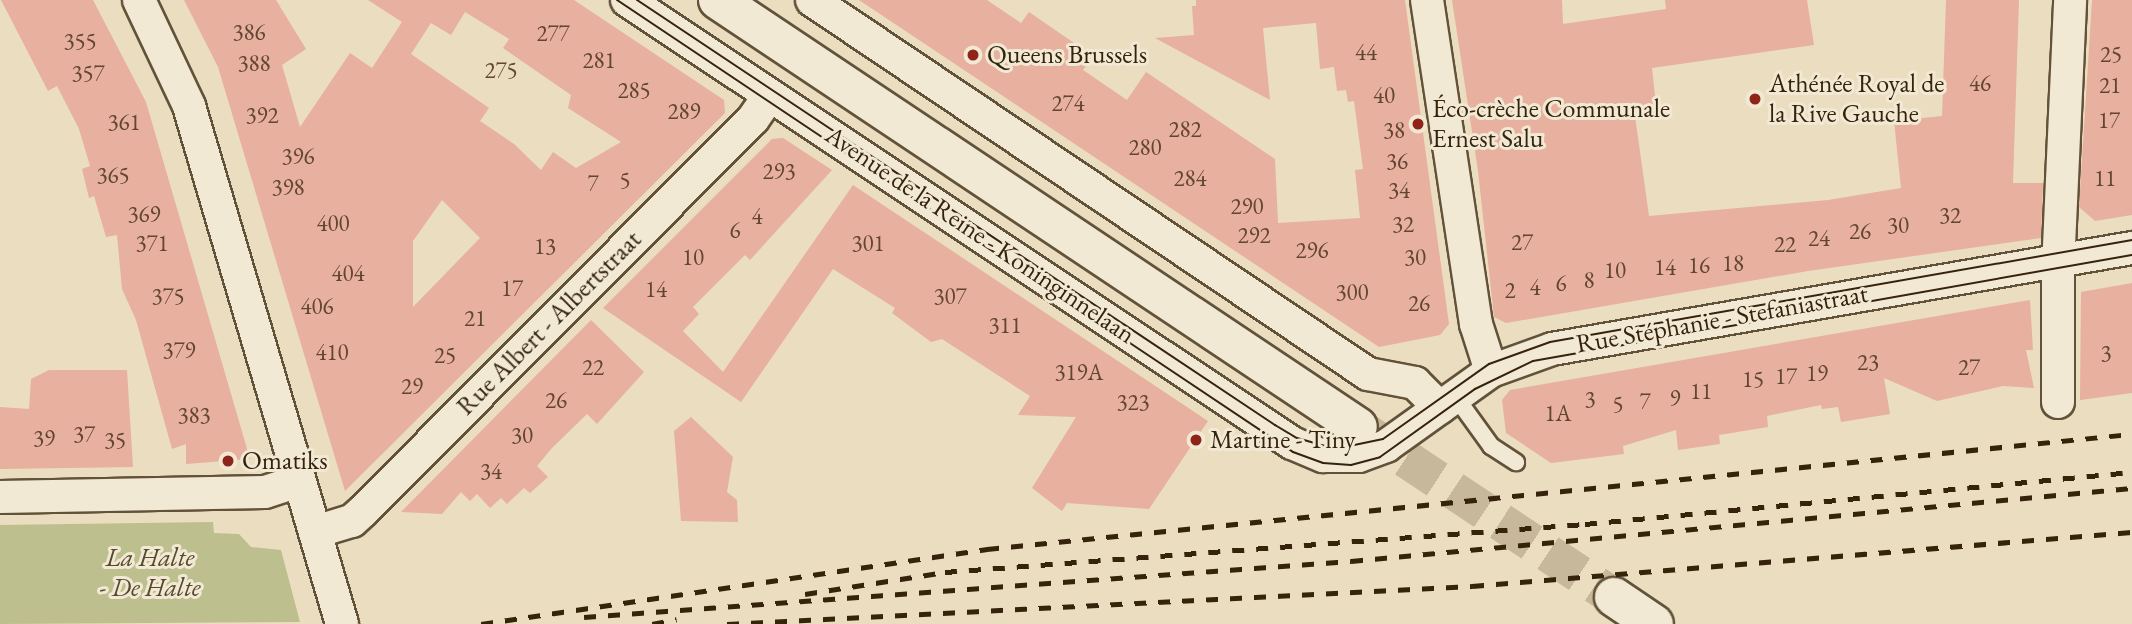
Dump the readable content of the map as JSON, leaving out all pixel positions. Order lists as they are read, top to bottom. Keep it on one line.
{"streets":{"main road":["Avenue de la Reine - Koninginnelaan"],"street":["Rue Stéphanie - Stefaniastraat","Rue Albert - Albertstraat"]},"crossings":[["Avenue de la Reine - Koninginnelaan","Rue Stéphanie - Stefaniastraat"],["Avenue de la Reine - Koninginnelaan","Rue Albert - Albertstraat"]],"parks":["La Halte - De Halte"],"places":["Queens Brussels","Athénée Royal de la Rive Gauche","Éco-crèche Communale Ernest Salu","Martine - Tiny","Omatiks"],"house_numbers":["386","277","355","44","25","281","388","275","357","46","21","285","40","274","289","392","17","361","282","38","280","396","36","293","365","284","11","5","7","398","34","290","369","32","4","400","32","30","6","26","292","24","27","371","301","22","13","296","10","30","18","16","14","10","404","8","6","4","17","14","2","300","375","307","26","406","21","311","379","410","3","25","23","22","27","319A","19","17","15","29","11","9","3","26","7","323","5","1A","383","37","30","39","35","34"]}
